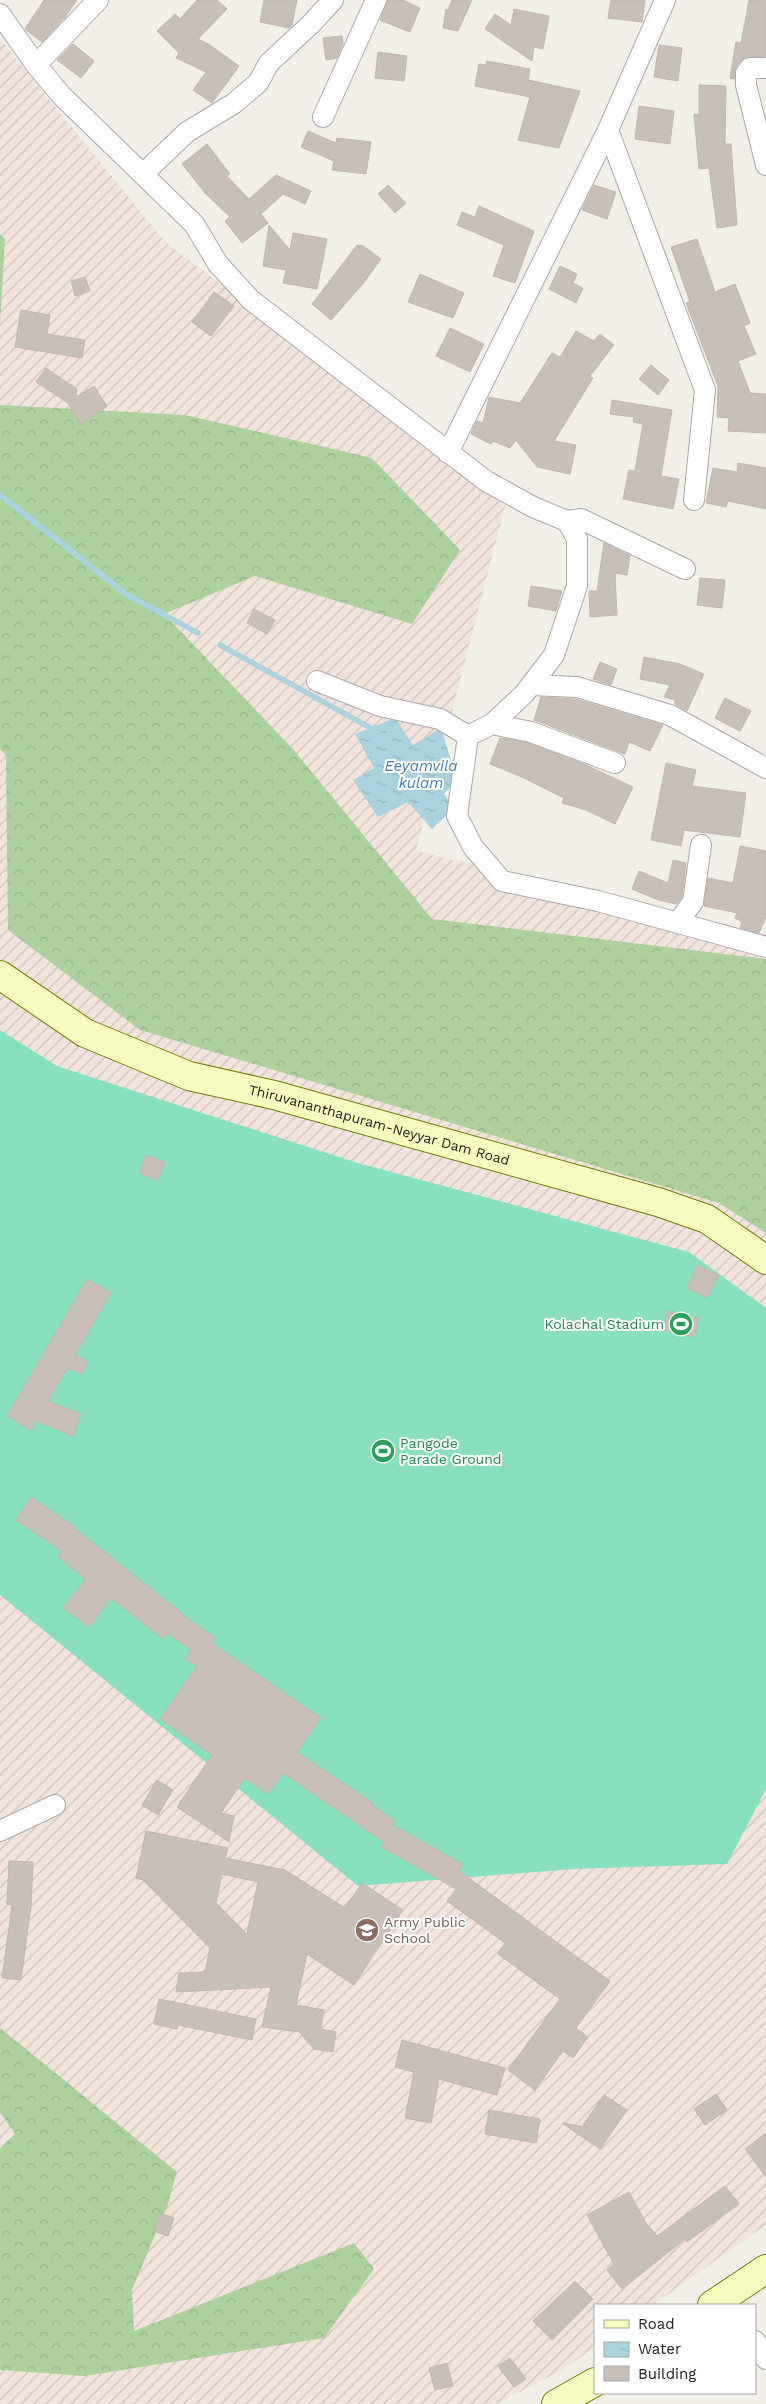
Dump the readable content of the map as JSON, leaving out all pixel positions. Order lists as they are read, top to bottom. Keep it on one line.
{"streets":{"main road":["Thiruvananthapuram-Neyyar Dam Road"]},"water":["Eeyamvila kulam"],"places":{"sports":["Kolachal Stadium","Pangode Parade Ground"],"school or university":["Army Public School"]},"legend":["Road","Water","Building"]}
